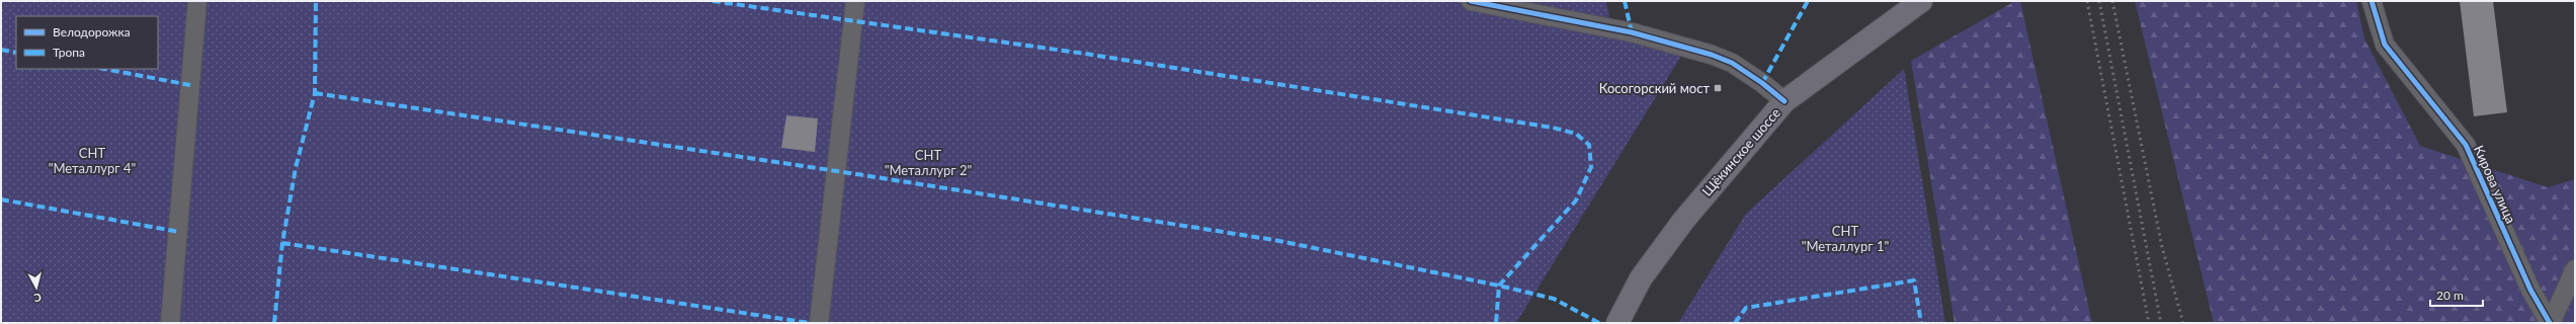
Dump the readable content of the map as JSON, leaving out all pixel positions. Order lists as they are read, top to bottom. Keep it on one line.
{"streets":{"main road":["Щёкинское шоссе"],"street":["Кирова улица"]},"parks":["СНТ \"Металлург 4\"","СНТ \"Металлург 2\"","СНТ \"Металлург 1\""],"places":{"transit":["Косогорский мост"]},"legend":["Велодорожка","Тропа"],"scale_bar":"20 m","north":"bottom"}
